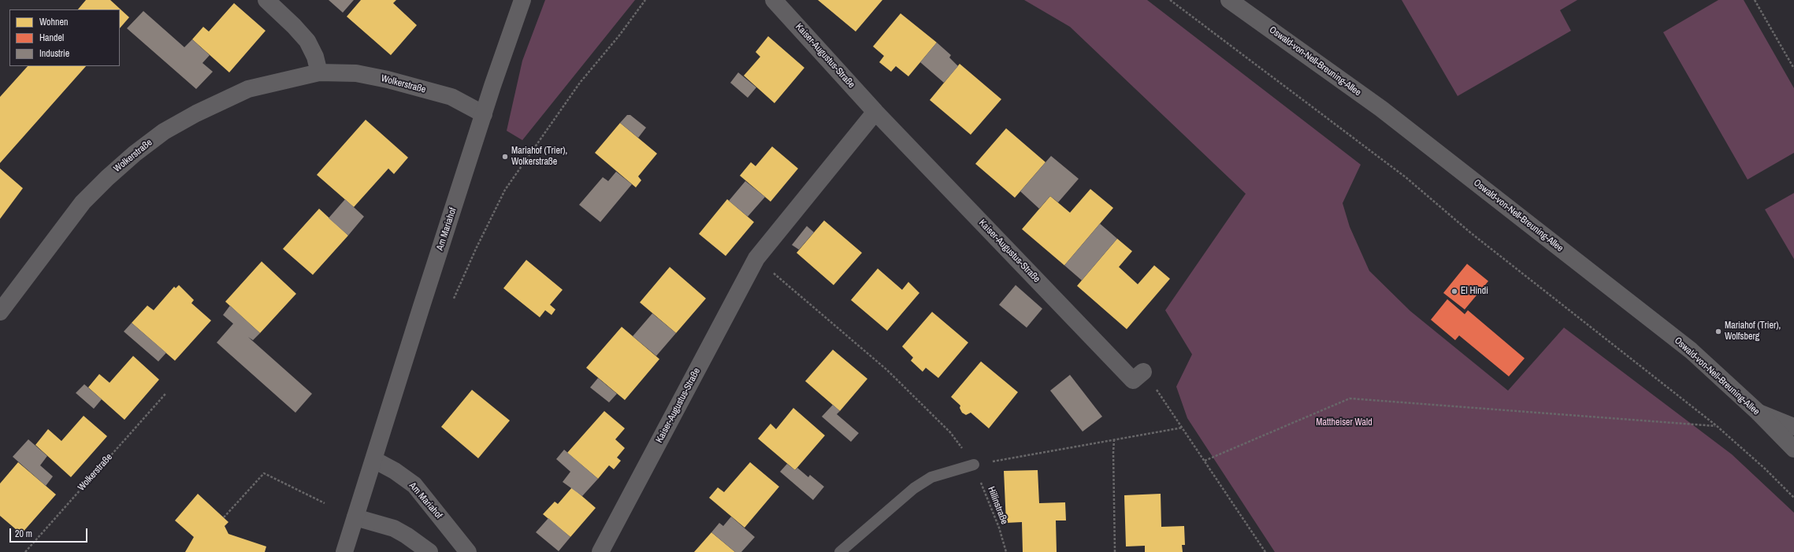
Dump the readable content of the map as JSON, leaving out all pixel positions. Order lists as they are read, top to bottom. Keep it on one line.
{"streets":{"street":["Kaiser-Augustus-Straße","Oswald-von-Nell-Breuning-Allee","Wolkerstraße","Am Mariahof"],"path":["Hillinstraße"]},"crossings":[["Wolkerstraße","Am Mariahof"]],"parks":["Mattheiser Wald"],"places":["Mariahof (Trier), Wolkerstraße","El Hindi","Mariahof (Trier), Wolfsberg"],"legend":["Wohnen","Handel","Industrie"],"scale_bar":"20 m"}
